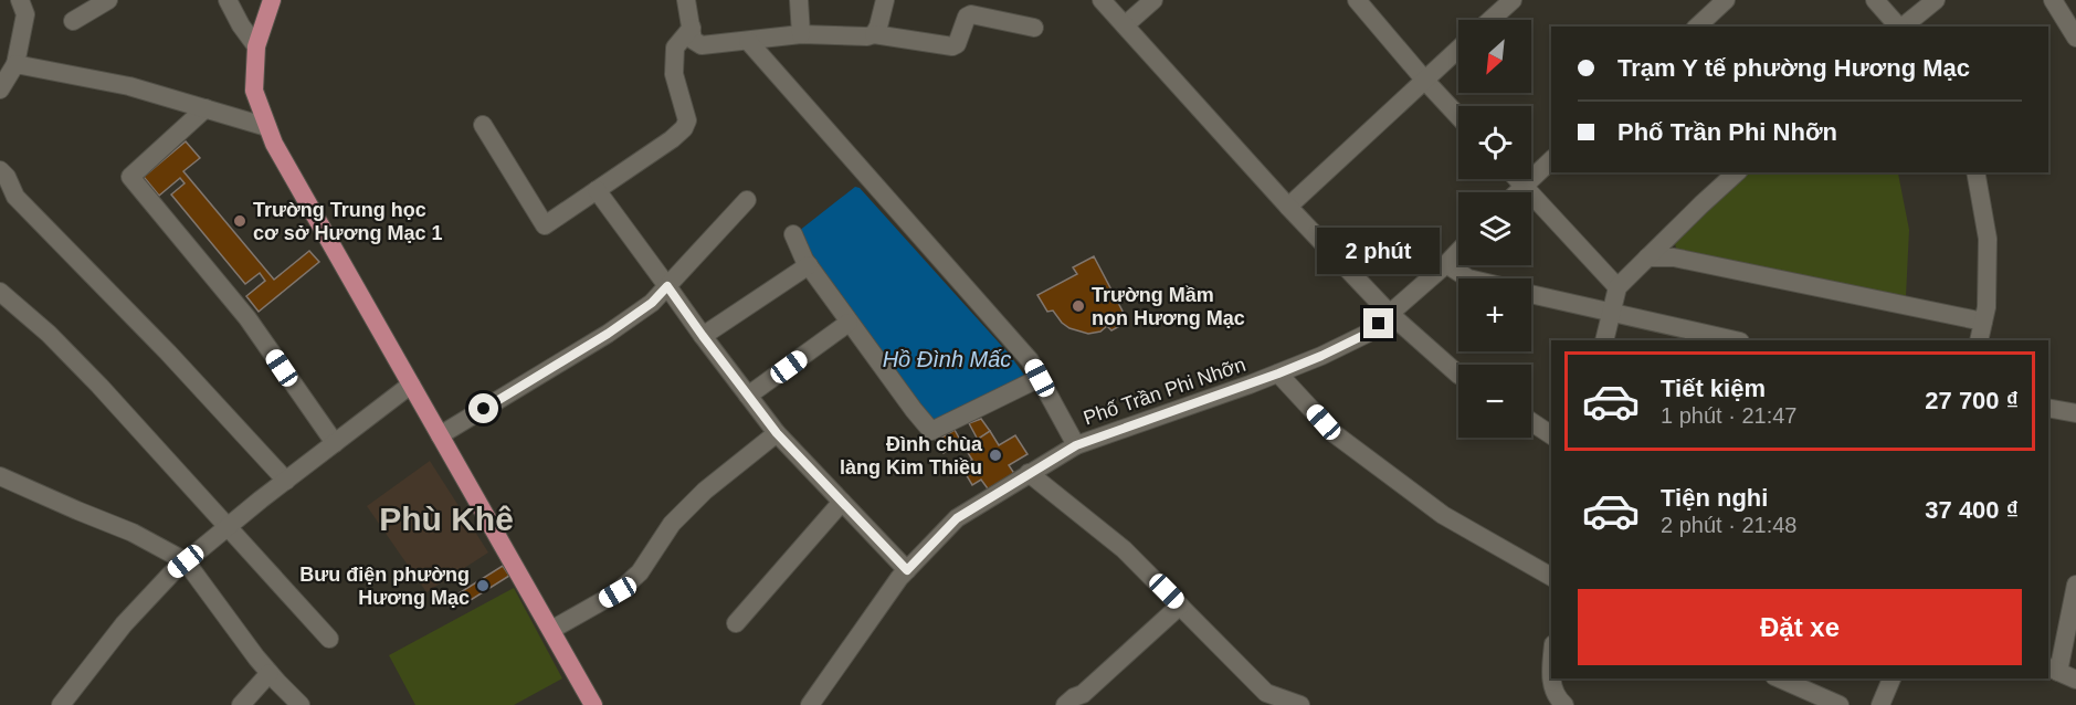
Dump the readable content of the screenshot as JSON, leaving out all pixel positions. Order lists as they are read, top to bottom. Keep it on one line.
{"streets":{"street":["Phố Trần Phi Nhỡn"]},"districts":["Phù Khê"],"water":["Hồ Đình Mấc"],"places":["Trường Trung học cơ sở Hương Mạc 1","Trường Mầm non Hương Mạc","Đình chùa làng Kim Thiều","Bưu điện phường Hương Mạc"],"north":"bottom left","page":{"map_buttons":["+","−"],"banner":["Trạm Y tế phường Hương Mạc","Phố Trần Phi Nhỡn"],"bubble":"2 phút","list":[{"name":"Tiết kiệm","note":"1 phút · 21:47","value":"27 700 ₫"},{"name":"Tiện nghi","note":"2 phút · 21:48","value":"37 400 ₫"}],"buttons":"Đặt xe"}}
